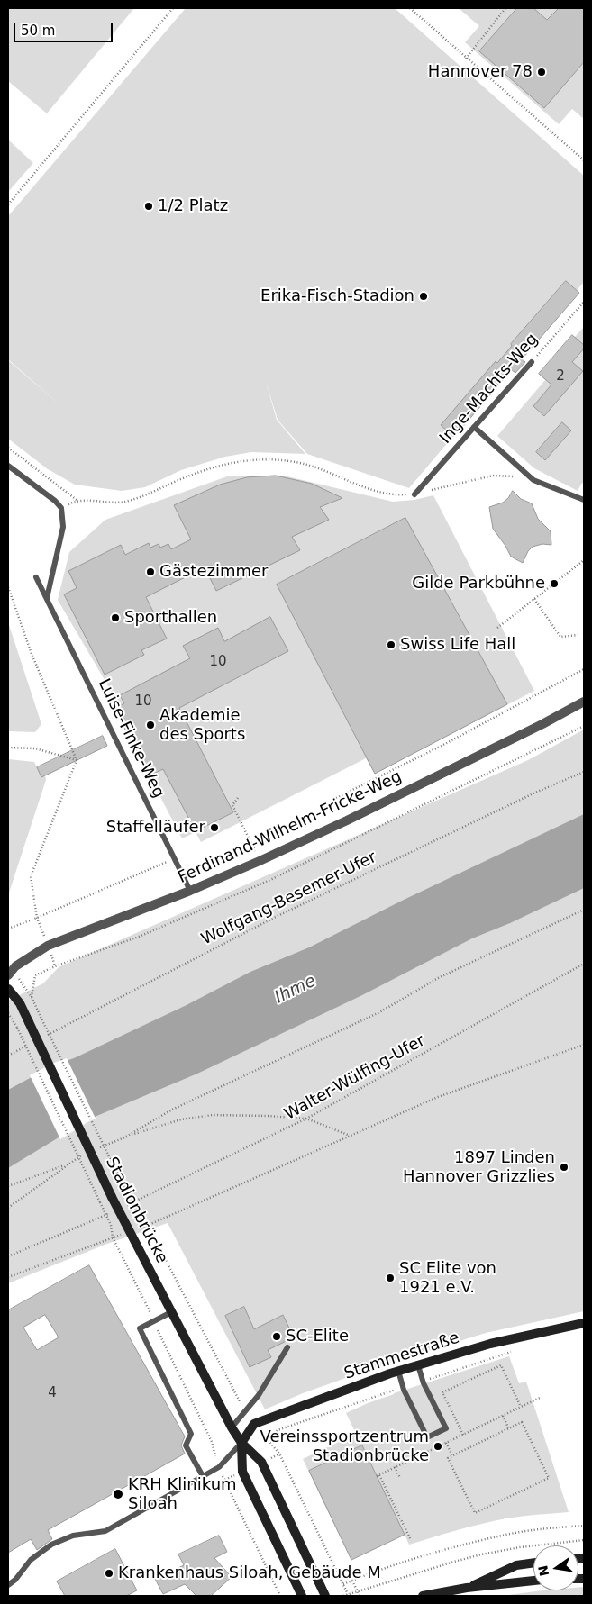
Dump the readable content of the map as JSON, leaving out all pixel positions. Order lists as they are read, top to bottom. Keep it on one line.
{"streets":{"street":["Ferdinand-Wilhelm-Fricke-Weg","Stadionbrücke","Stammestraße"],"lane":["Inge-Machts-Weg","Luise-Finke-Weg"],"path":["Wolfgang-Besemer-Ufer","Walter-Wülfing-Ufer"]},"crossings":[["Luise-Finke-Weg","Ferdinand-Wilhelm-Fricke-Weg"],["Stadionbrücke","Stammestraße"]],"water":["Ihme"],"places":["Hannover 78","1/2 Platz","Erika-Fisch-Stadion","Gästezimmer","Gilde Parkbühne","Sporthallen","Swiss Life Hall","Akademie des Sports","Staffelläufer","1897 Linden Hannover Grizzlies","SC Elite von 1921 e.V.","SC-Elite","Vereinssportzentrum Stadionbrücke","KRH Klinikum Siloah","Krankenhaus Siloah, Gebäude M"],"house_numbers":["2","10","10","4"],"scale_bar":"50 m","north":"left"}
